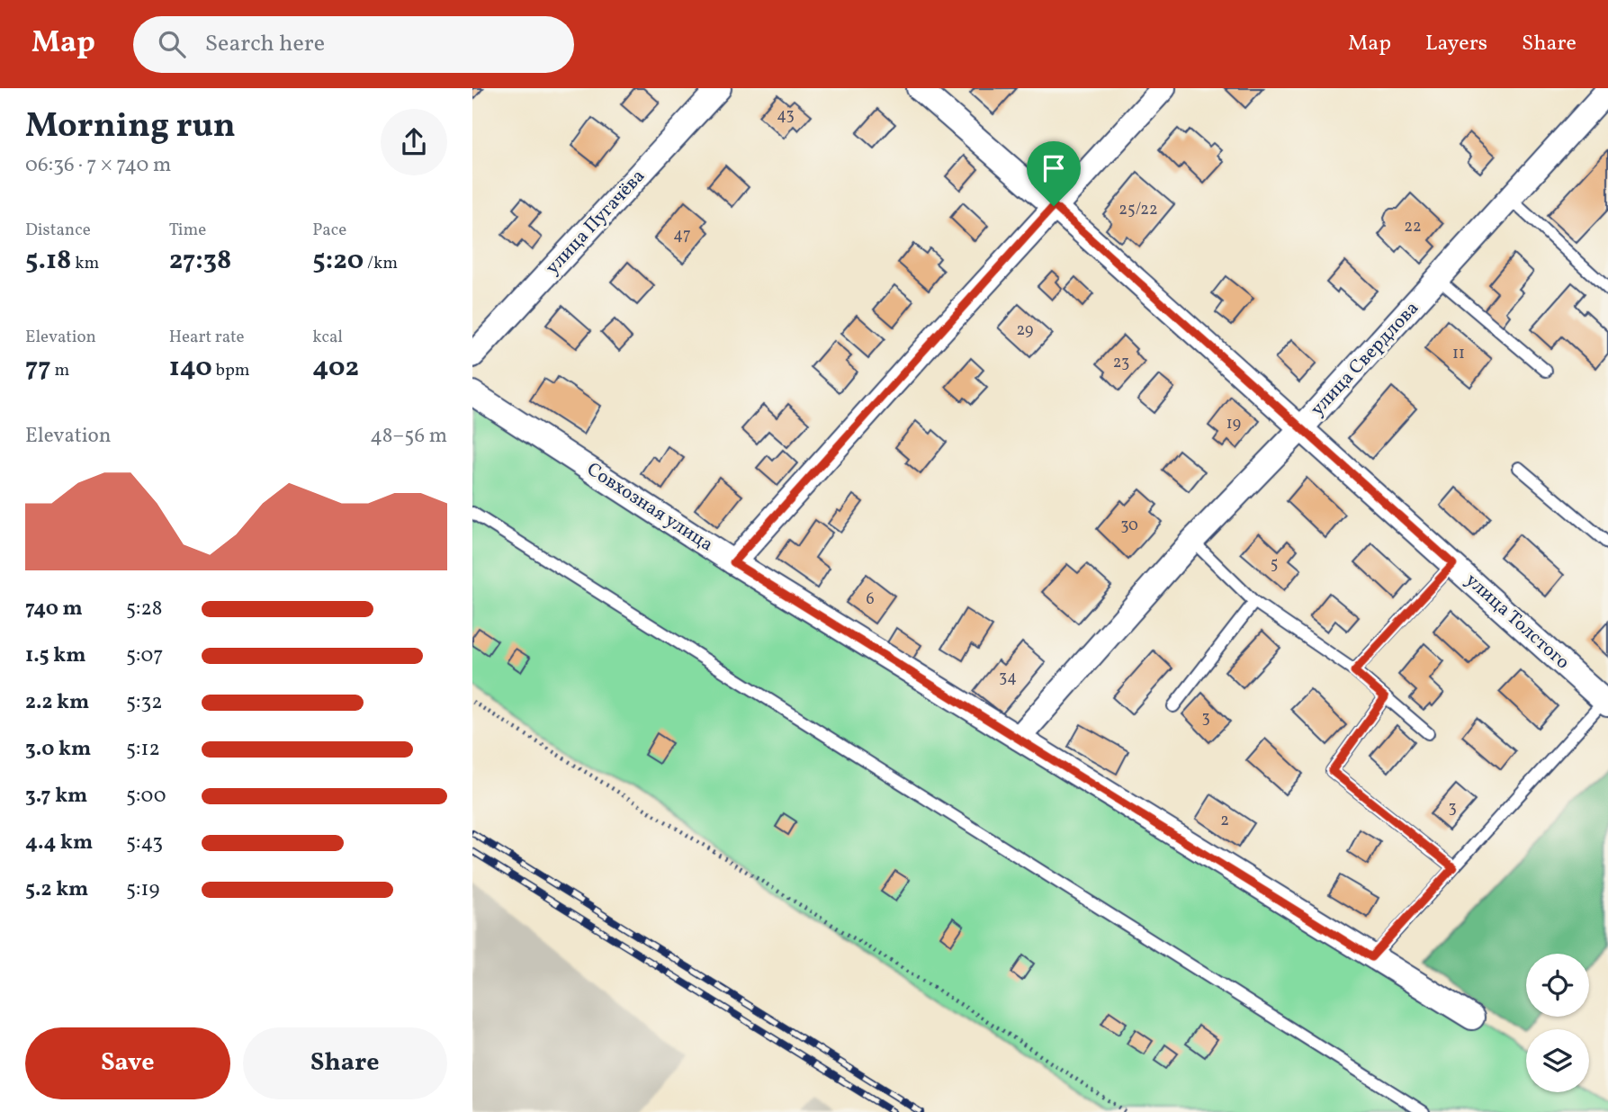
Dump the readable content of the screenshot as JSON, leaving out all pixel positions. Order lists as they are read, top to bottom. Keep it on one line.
{"streets":{"street":["улица Пугачёва","улица Свердлова","Совхозная улица","улица Толстого"]},"crossings":[["улица Свердлова","Совхозная улица"],["улица Свердлова","улица Толстого"]],"house_numbers":["43","25/22","22","47","29","11","23","19","30","5","6","34","3","3","2"],"page":{"header":"Map","search":"Search here","nav":["Map","Layers","Share"],"heading":["Morning run","06:36 · 7 × 740 m"],"stats":[["Distance","5.18 km"],["Time","27:38"],["Pace","5:20 /km"],["Elevation","77 m"],["Heart rate","140 bpm"],["kcal","402"]],"chart":["Elevation","48–56 m"],"list":[{"name":"740 m","note":"5:28"},{"name":"1.5 km","note":"5:07"},{"name":"2.2 km","note":"5:32"},{"name":"3.0 km","note":"5:12"},{"name":"3.7 km","note":"5:00"},{"name":"4.4 km","note":"5:43"},{"name":"5.2 km","note":"5:19"}],"buttons":["Save","Share"]}}
